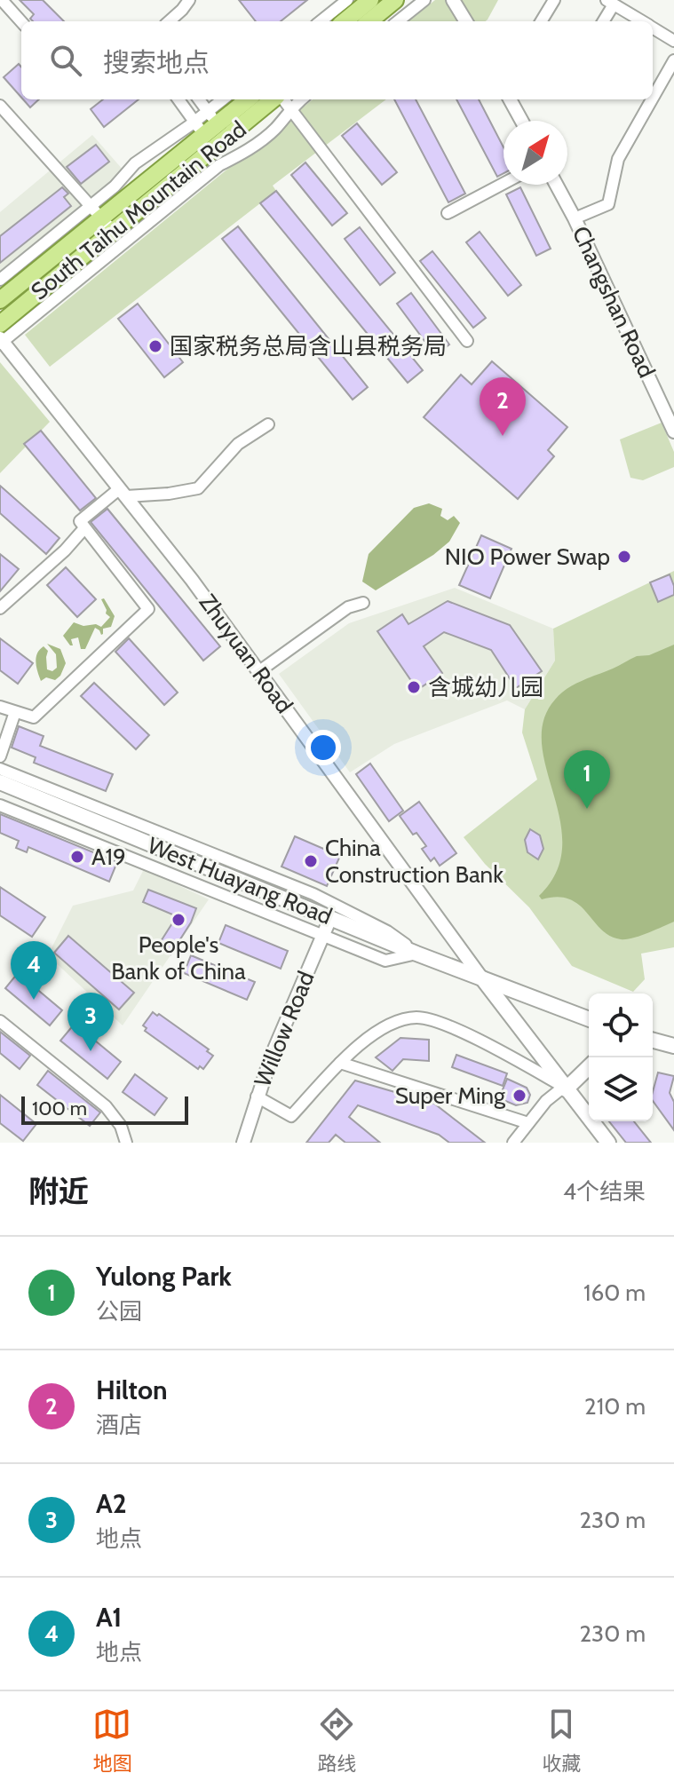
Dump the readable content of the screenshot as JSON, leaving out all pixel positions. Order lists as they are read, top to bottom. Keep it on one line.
{"streets":{"main road":["South Taihu Mountain Road","West Huayang Road"],"street":["Changshan Road","Zhuyuan Road","Willow Road"]},"crossings":[["Zhuyuan Road","West Huayang Road"],["West Huayang Road","Willow Road"]],"places":["国家税务总局含山县税务局","NIO Power Swap","含城幼儿园","A19","China Construction Bank","People's Bank of China","Super Ming"],"scale_bar":"100 m","north":"top right","page":{"search":"搜索地点","pins":["2","1","4","3"],"scale":"100 m","heading":["附近","4个结果"],"list":[{"mark":"1","name":"Yulong Park","note":"公园","value":"160 m"},{"mark":"2","name":"Hilton","note":"酒店","value":"210 m"},{"mark":"3","name":"A2","note":"地点","value":"230 m"},{"mark":"4","name":"A1","note":"地点","value":"230 m"}],"nav":["地图","路线","收藏"]}}
